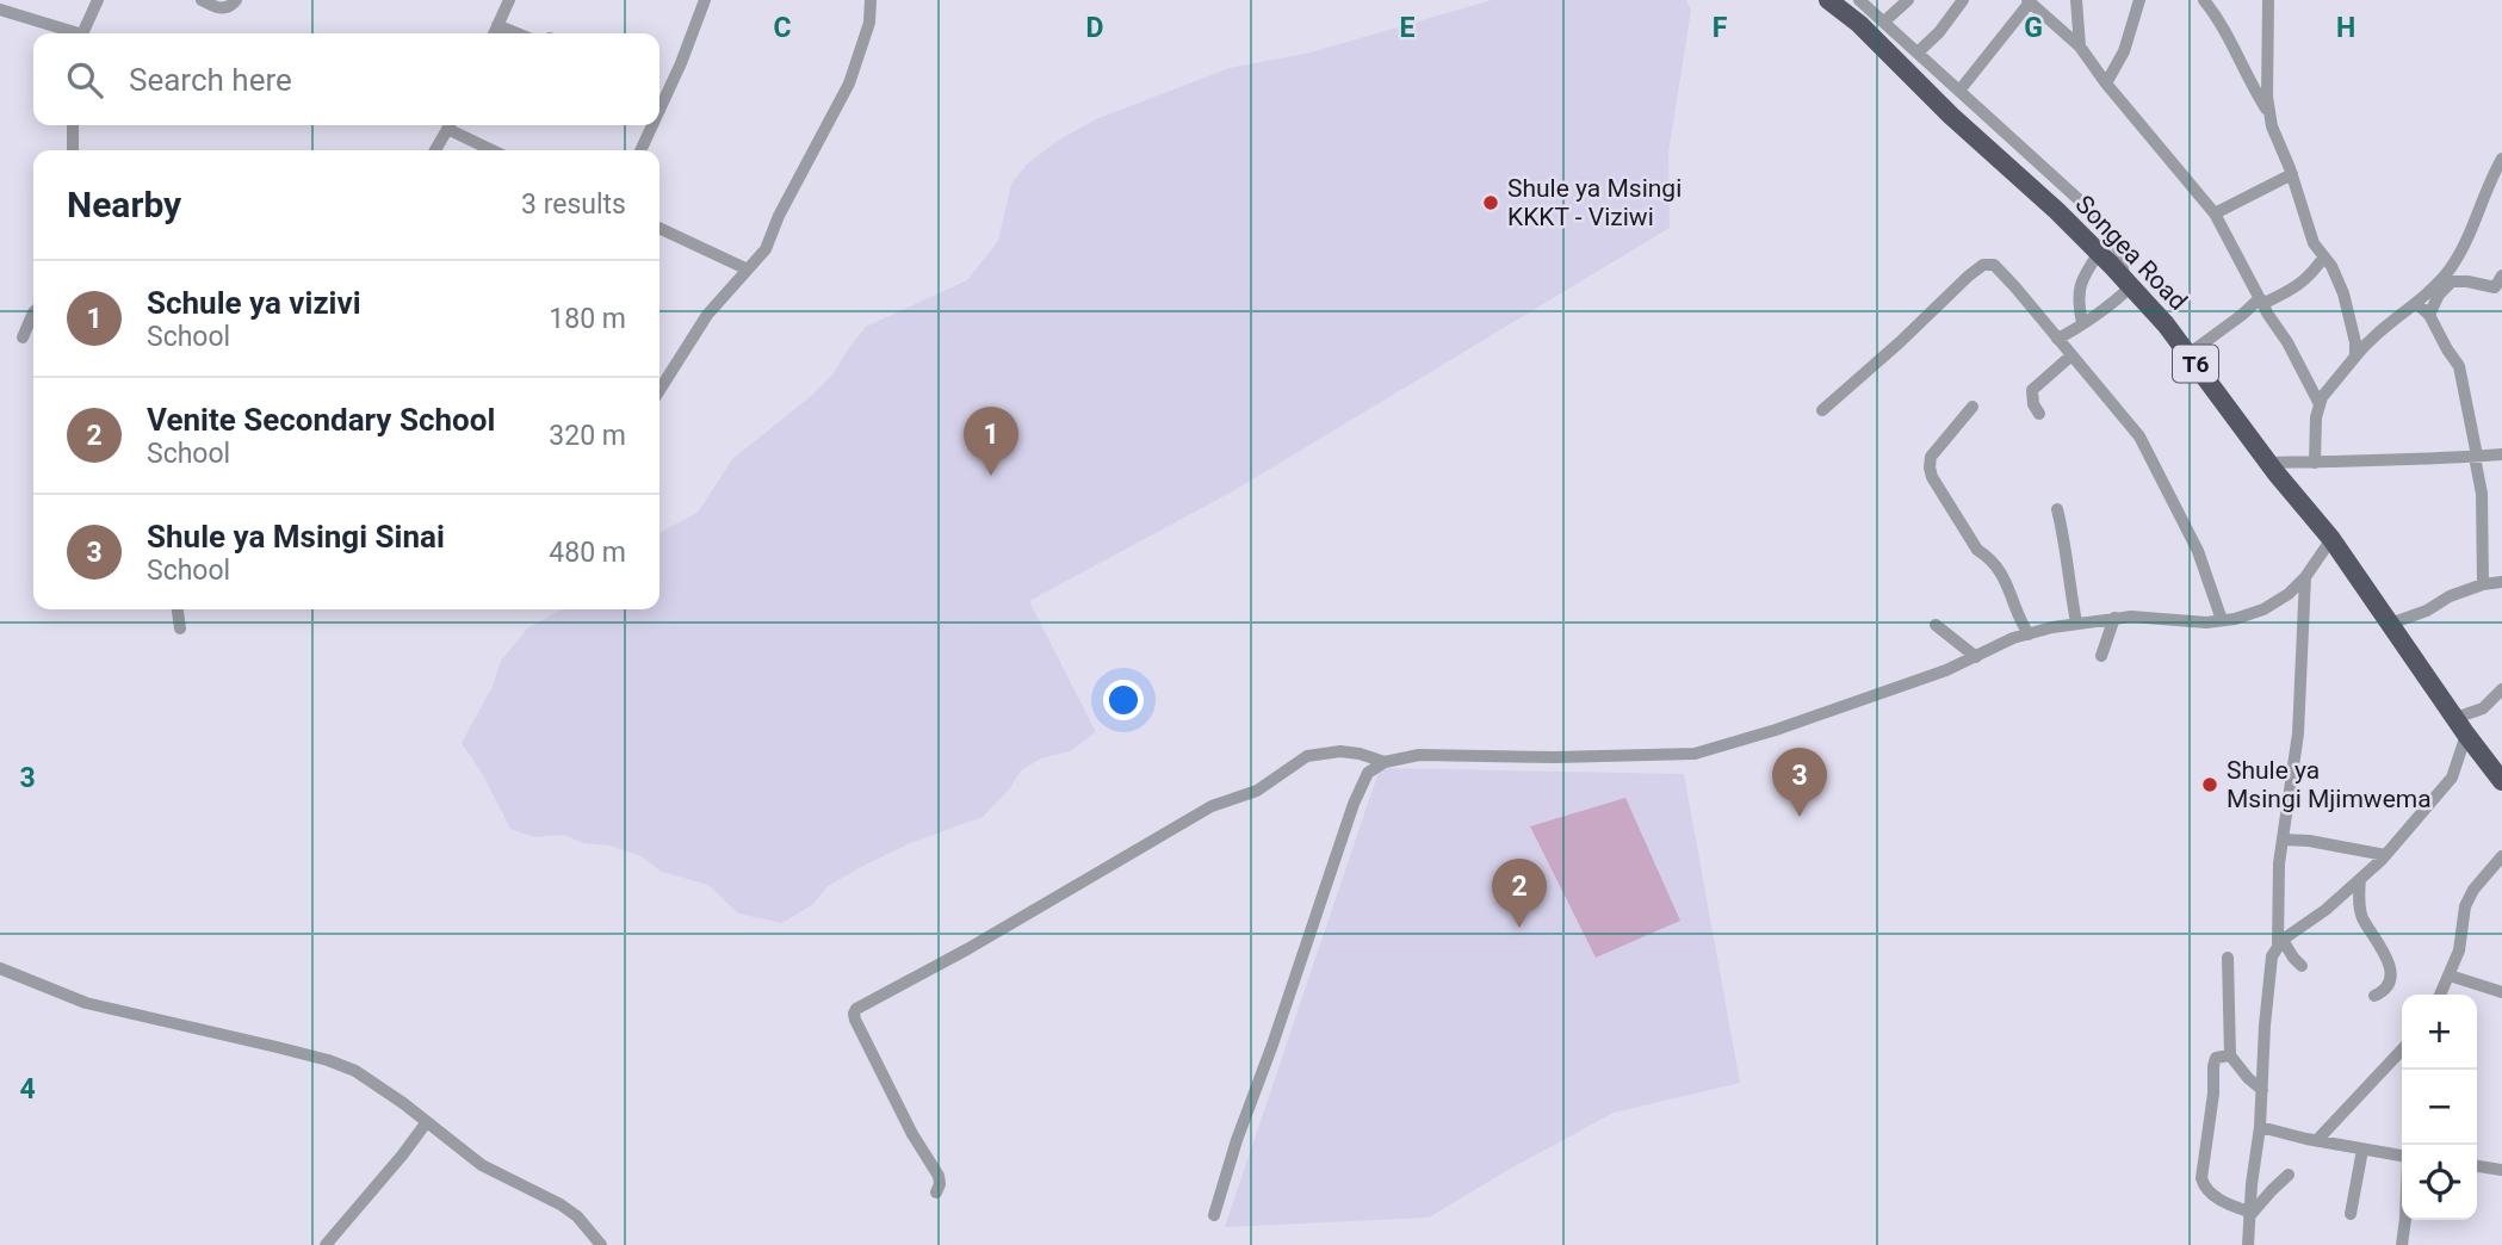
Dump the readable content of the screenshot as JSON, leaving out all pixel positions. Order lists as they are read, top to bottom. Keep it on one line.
{"streets":{"highway":["Songea Road","T6"]},"places":["Shule ya Msingi KKKT - Viziwi","Shule ya Msingi Mjimwema"],"page":{"search":"Search here","heading":["Nearby","3 results"],"list":[{"mark":"1","name":"Schule ya vizivi","note":"School","value":"180 m"},{"mark":"2","name":"Venite Secondary School","note":"School","value":"320 m"},{"mark":"3","name":"Shule ya Msingi Sinai","note":"School","value":"480 m"}],"pins":["1","3","2"],"map_buttons":["+","−"]},"grid":{"columns":["C","D","E","F","G","H"],"rows":["3","4"]}}
